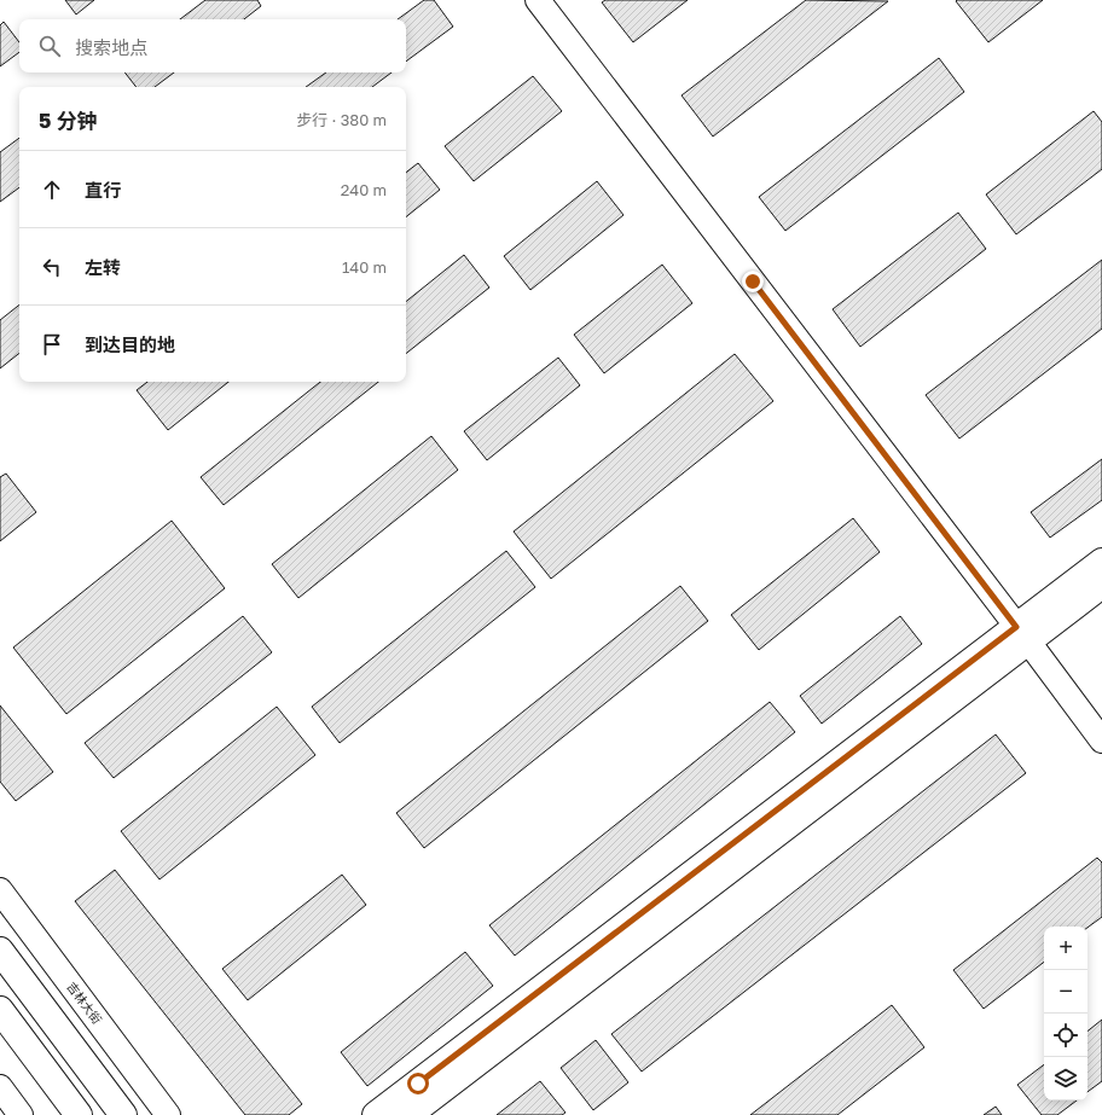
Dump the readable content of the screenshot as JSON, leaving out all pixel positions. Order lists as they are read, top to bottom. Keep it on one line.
{"streets":{"street":["吉林大街"]},"page":{"search":"搜索地点","heading":["5 分钟","步行 · 380 m"],"list":[["直行","240 m"],["左转","140 m"],"到达目的地"],"map_buttons":["+","−"]}}
